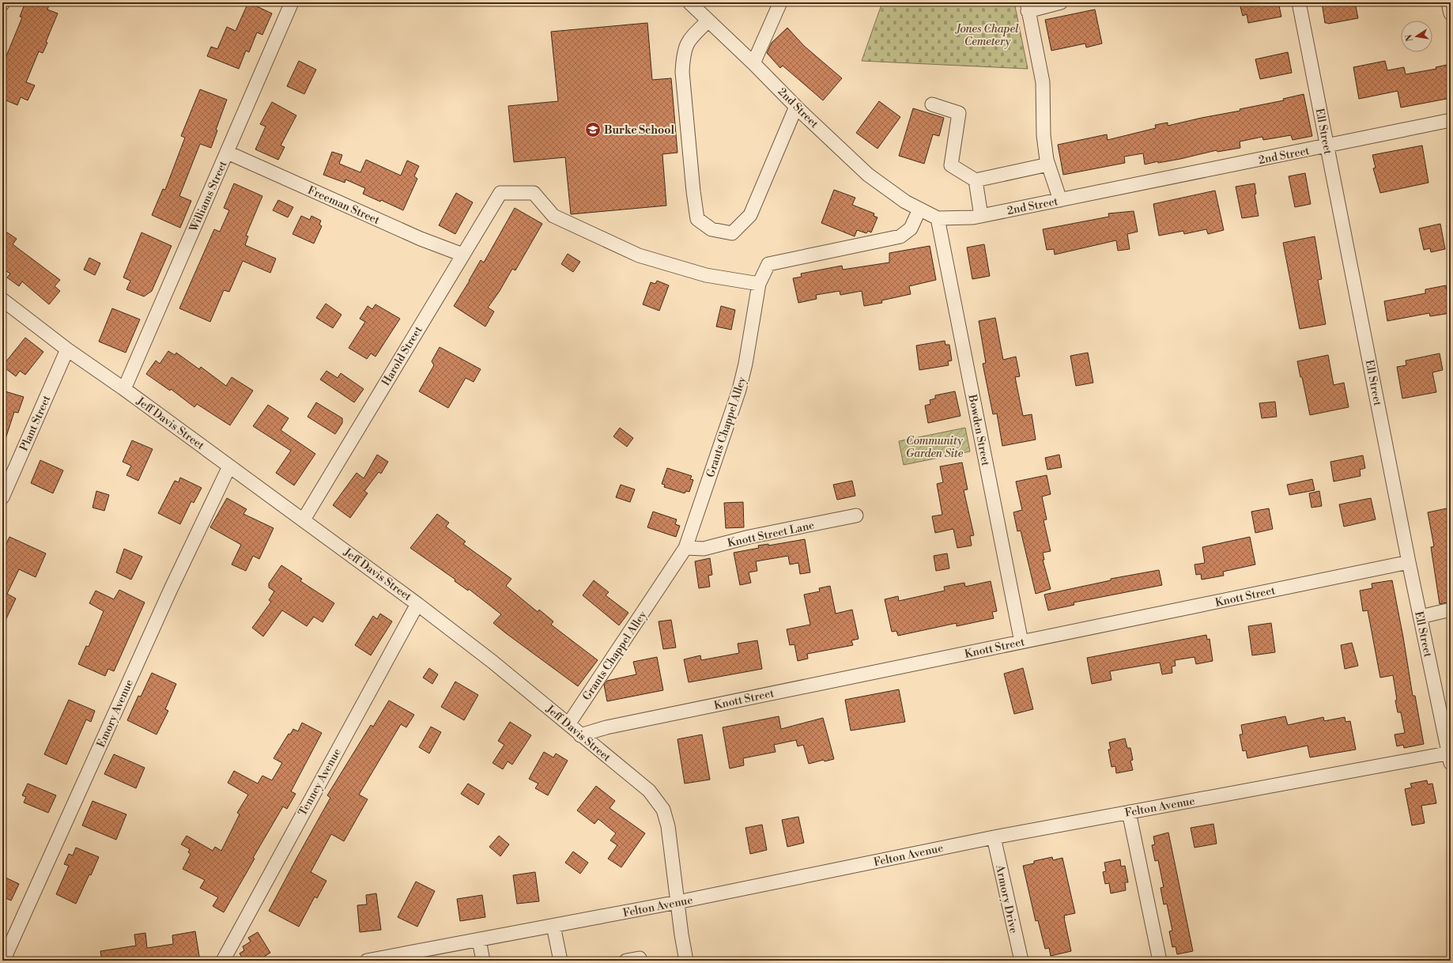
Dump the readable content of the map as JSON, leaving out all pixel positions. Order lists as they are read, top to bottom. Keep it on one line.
{"streets":{"street":["2nd Street","Ell Street","Williams Street","Freeman Street","Harold Street","Plant Street","Jeff Davis Street","Grants Chappel Alley","Bowden Street","Knott Street Lane","Knott Street","Emory Avenue","Tenney Avenue","Felton Avenue","Armory Drive"]},"crossings":[["2nd Street","Ell Street"],["2nd Street","Grants Chappel Alley"],["2nd Street","Bowden Street"],["Ell Street","Knott Street"],["Ell Street","Felton Avenue"],["Williams Street","Freeman Street"],["Williams Street","Jeff Davis Street"],["Freeman Street","Harold Street"],["Harold Street","Jeff Davis Street"],["Harold Street","Grants Chappel Alley"],["Plant Street","Jeff Davis Street"],["Jeff Davis Street","Grants Chappel Alley"],["Jeff Davis Street","Knott Street"],["Jeff Davis Street","Emory Avenue"],["Jeff Davis Street","Tenney Avenue"],["Jeff Davis Street","Felton Avenue"],["Grants Chappel Alley","Knott Street Lane"],["Bowden Street","Knott Street"],["Felton Avenue","Armory Drive"]],"parks":["Jones Chapel Cemetery","Community Garden Site"],"places":{"school or university":["Burke School"]},"north":"left"}
